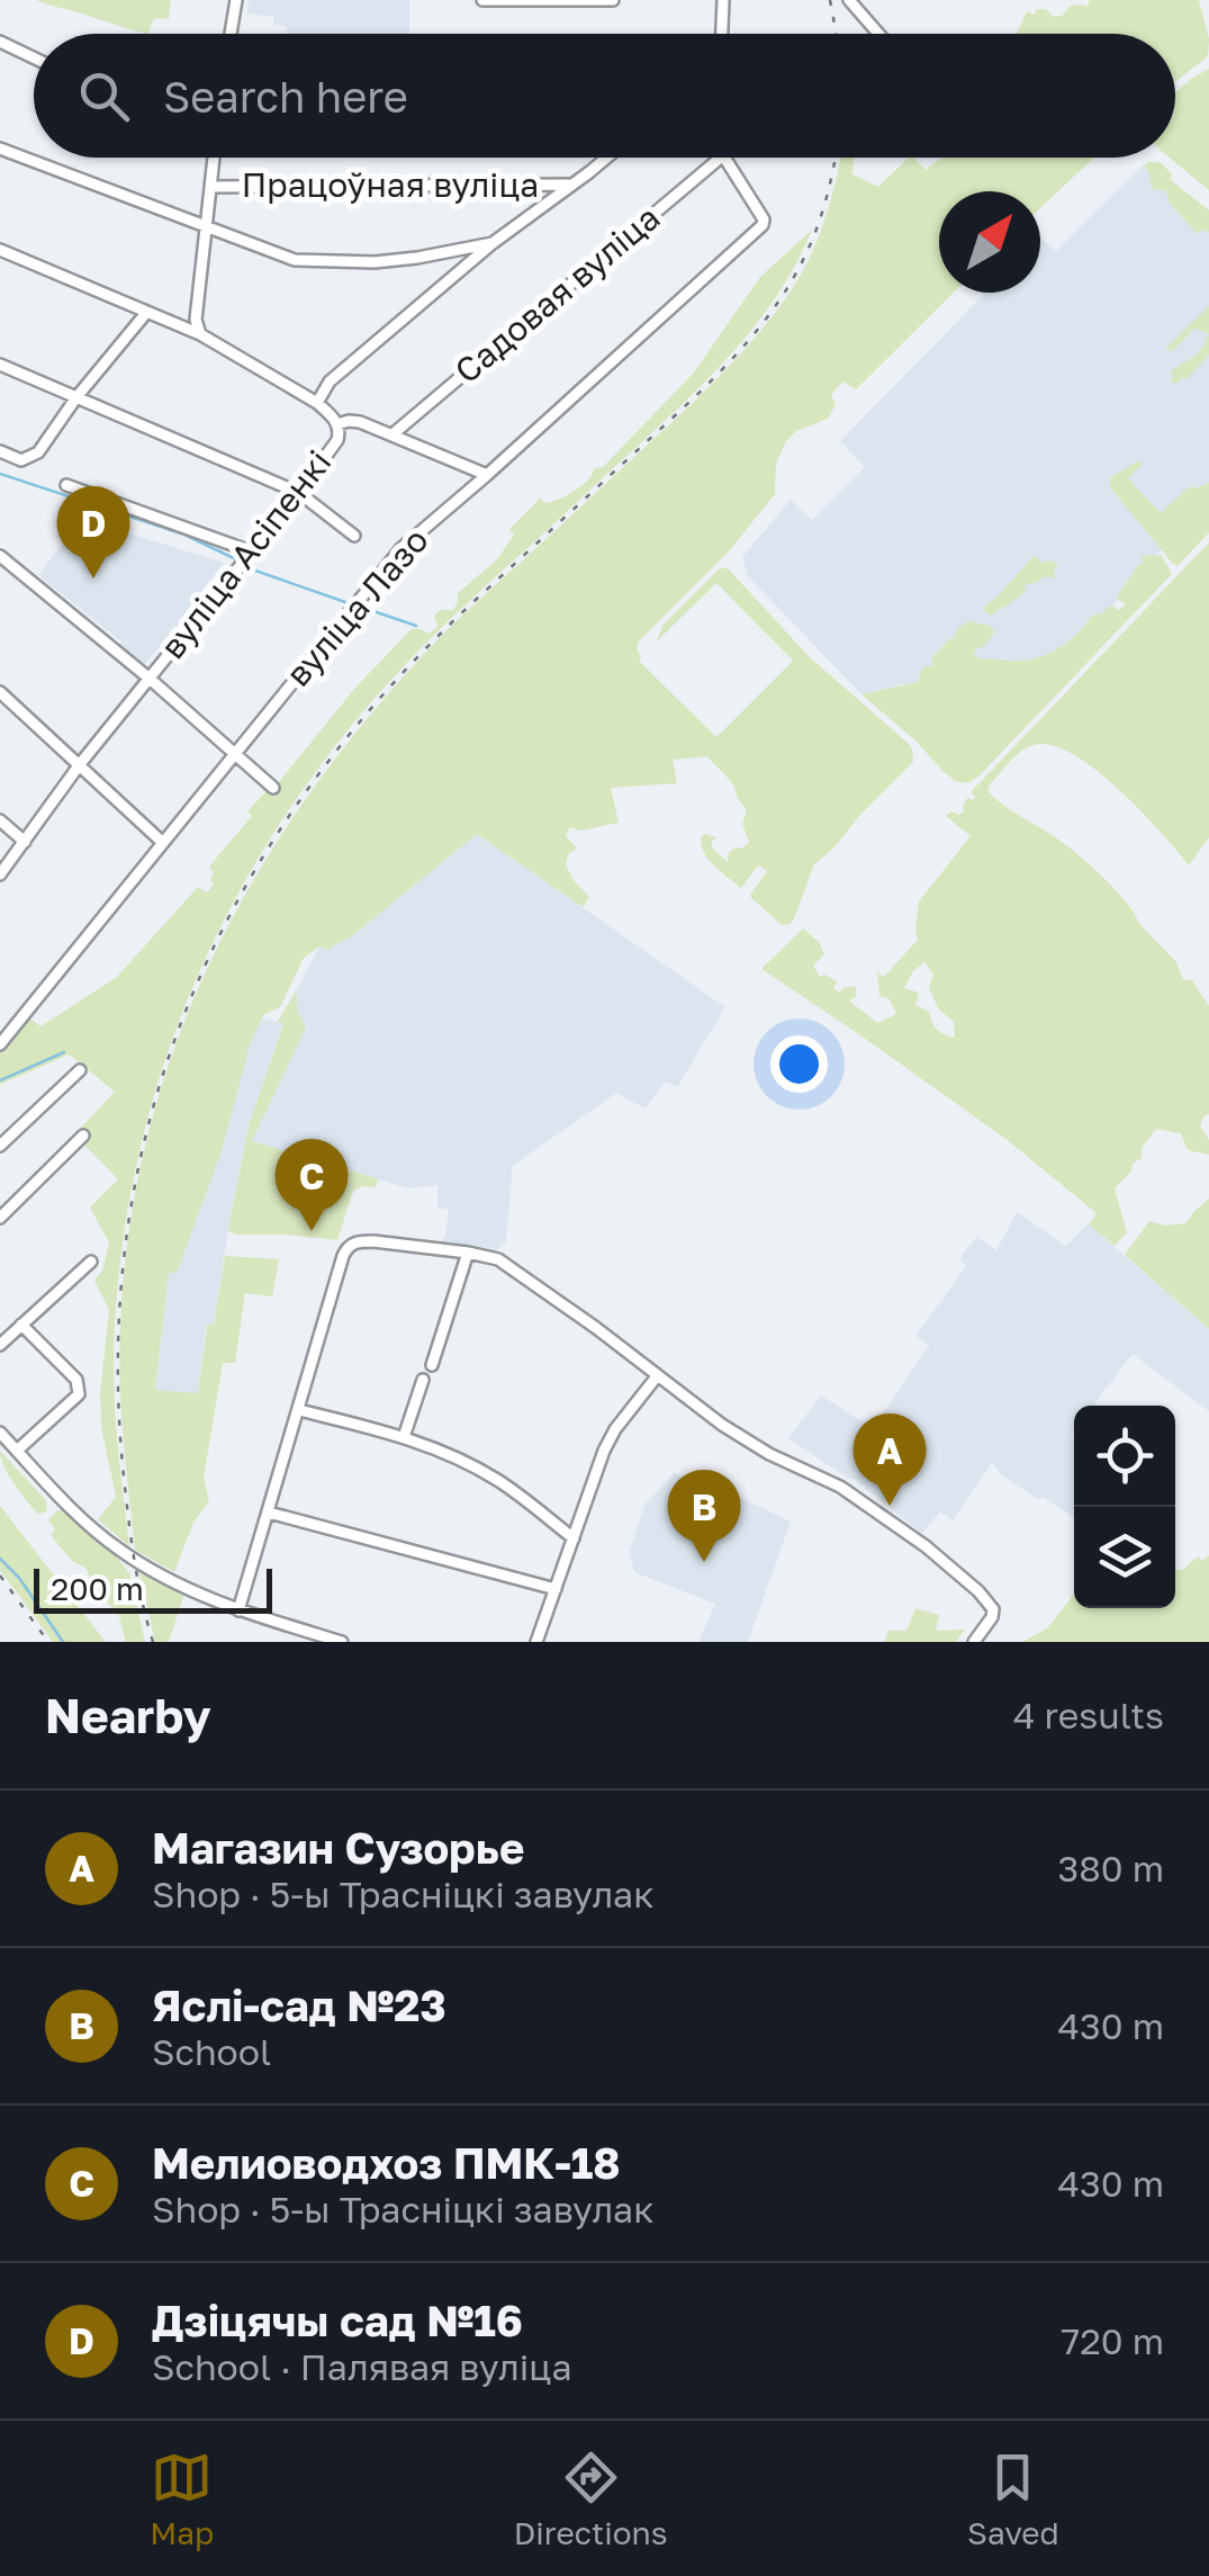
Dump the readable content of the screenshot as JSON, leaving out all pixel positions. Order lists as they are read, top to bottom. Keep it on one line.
{"streets":{"street":["Працоўная вуліца","Садовая вуліца","вуліца Асіпенкі","вуліца Лазо"]},"crossings":[["Працоўная вуліца","вуліца Асіпенкі"]],"scale_bar":"200 m","north":"top right","page":{"search":"Search here","pins":["D","C","A","B"],"scale":"200 m","heading":["Nearby","4 results"],"list":[{"mark":"A","name":"Магазин Сузорье","note":"Shop · 5-ы Трасніцкі завулак","value":"380 m"},{"mark":"B","name":"Яслі-сад №23","note":"School","value":"430 m"},{"mark":"C","name":"Мелиоводхоз ПМК-18","note":"Shop · 5-ы Трасніцкі завулак","value":"430 m"},{"mark":"D","name":"Дзіцячы сад №16","note":"School · Палявая вуліца","value":"720 m"}],"nav":["Map","Directions","Saved"]}}
